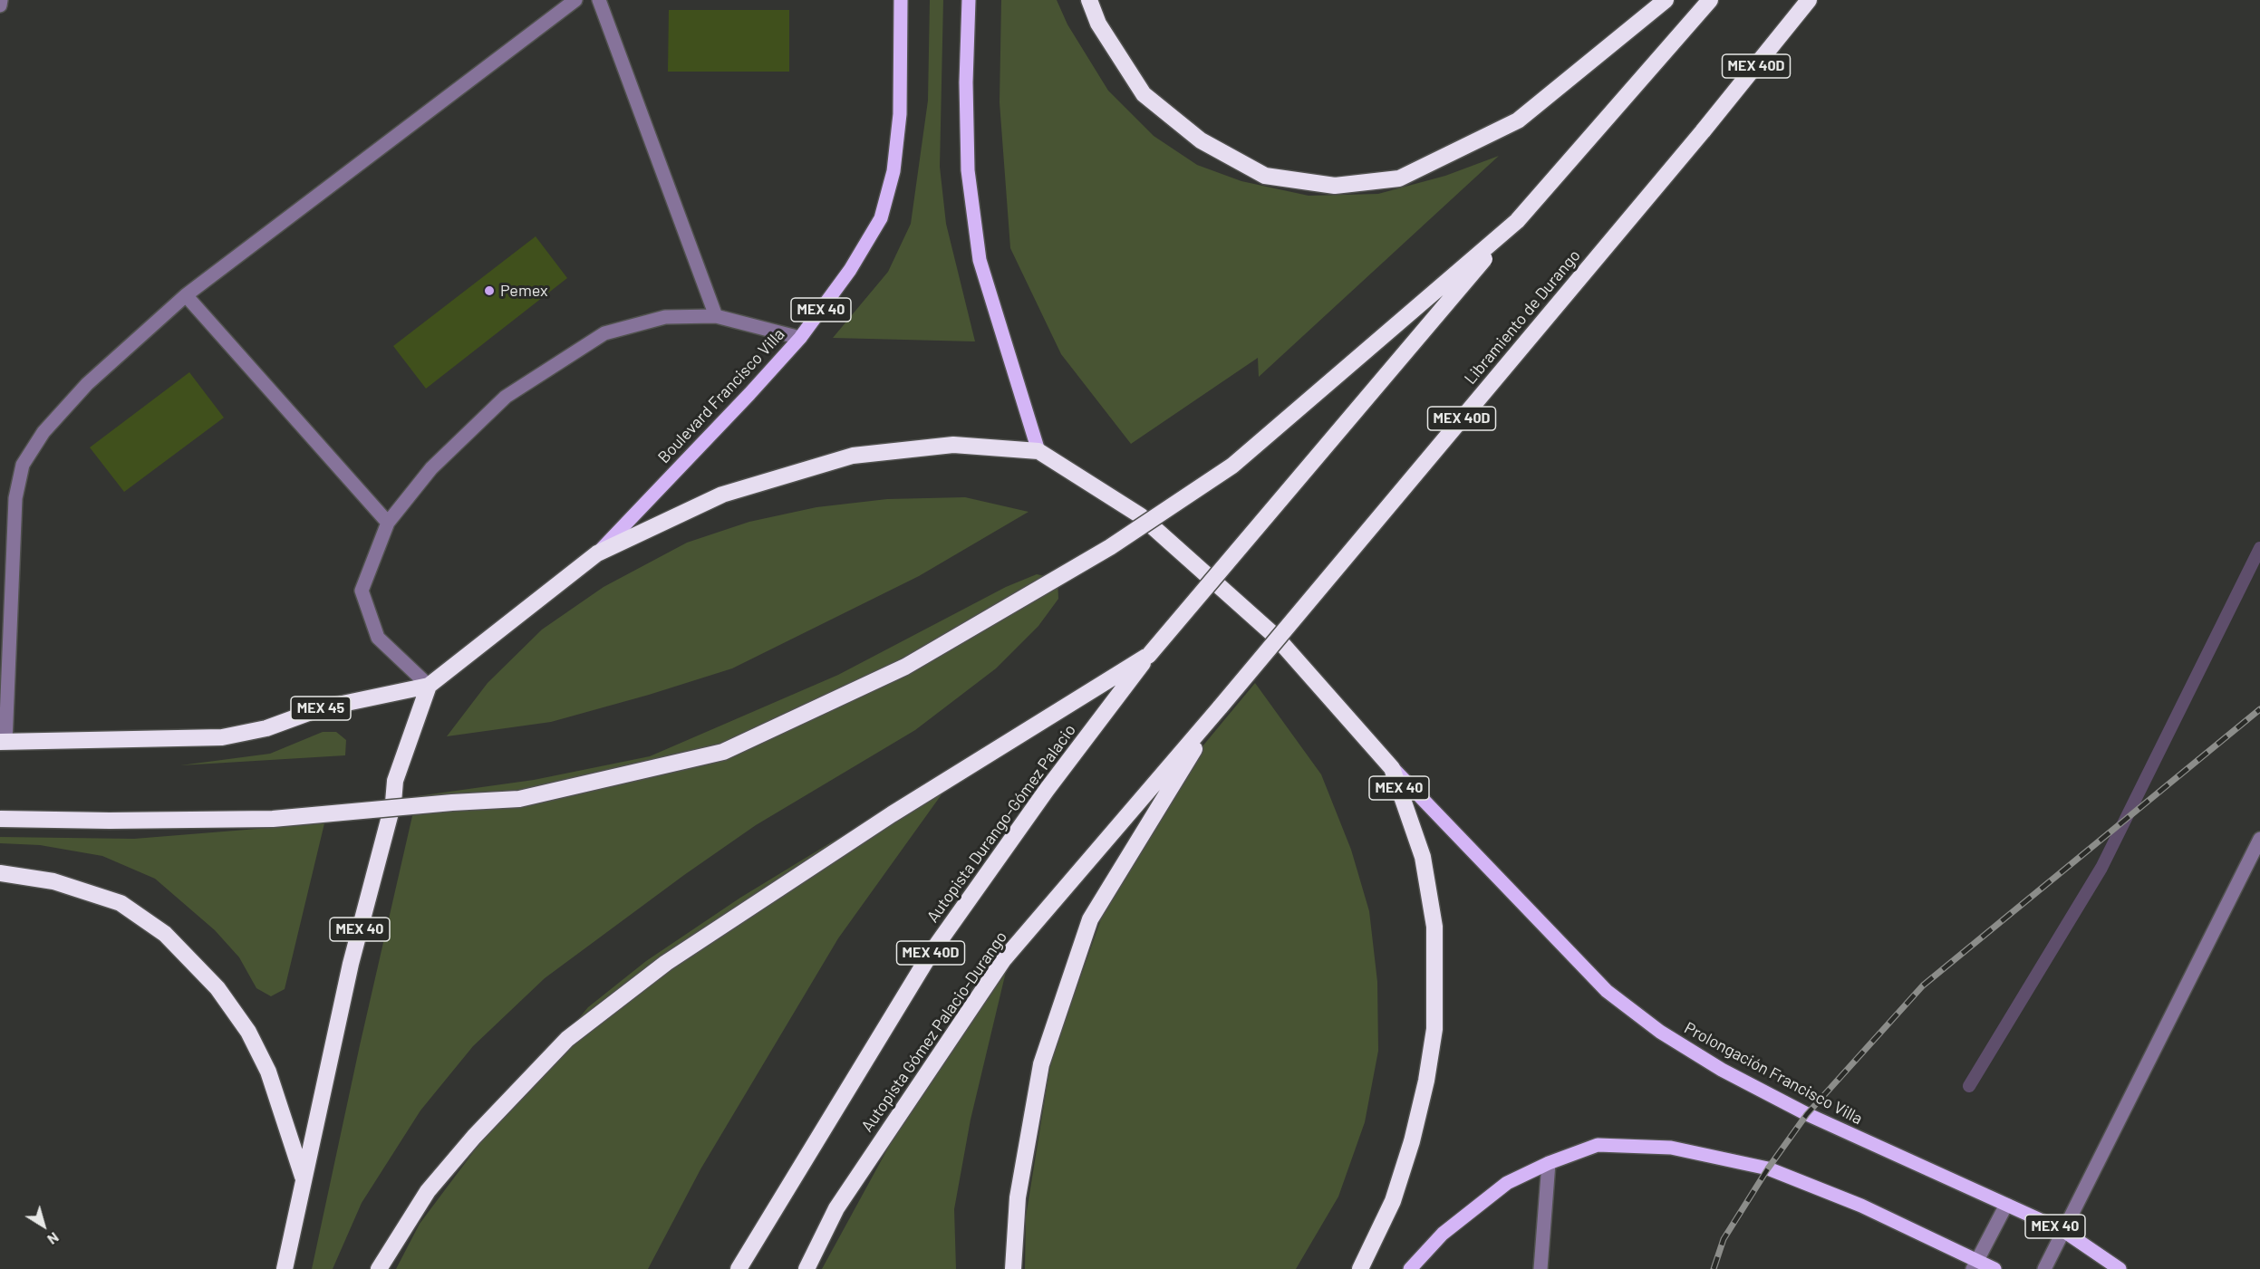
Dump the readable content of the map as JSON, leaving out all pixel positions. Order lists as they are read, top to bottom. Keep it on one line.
{"streets":{"highway":["MEX 40D","MEX 40","Libramiento de Durango","MEX 45","Autopista Durango-Gómez Palacio","Autopista Gómez Palacio-Durango"],"main road":["Boulevard Francisco Villa","Prolongación Francisco Villa"]},"crossings":[["MEX 40D","Autopista Durango-Gómez Palacio"],["MEX 40","Boulevard Francisco Villa"],["MEX 40","MEX 45"],["MEX 40","Prolongación Francisco Villa"],["Libramiento de Durango","Autopista Gómez Palacio-Durango"],["Boulevard Francisco Villa","MEX 45"]],"places":["Pemex"],"north":"bottom right"}
